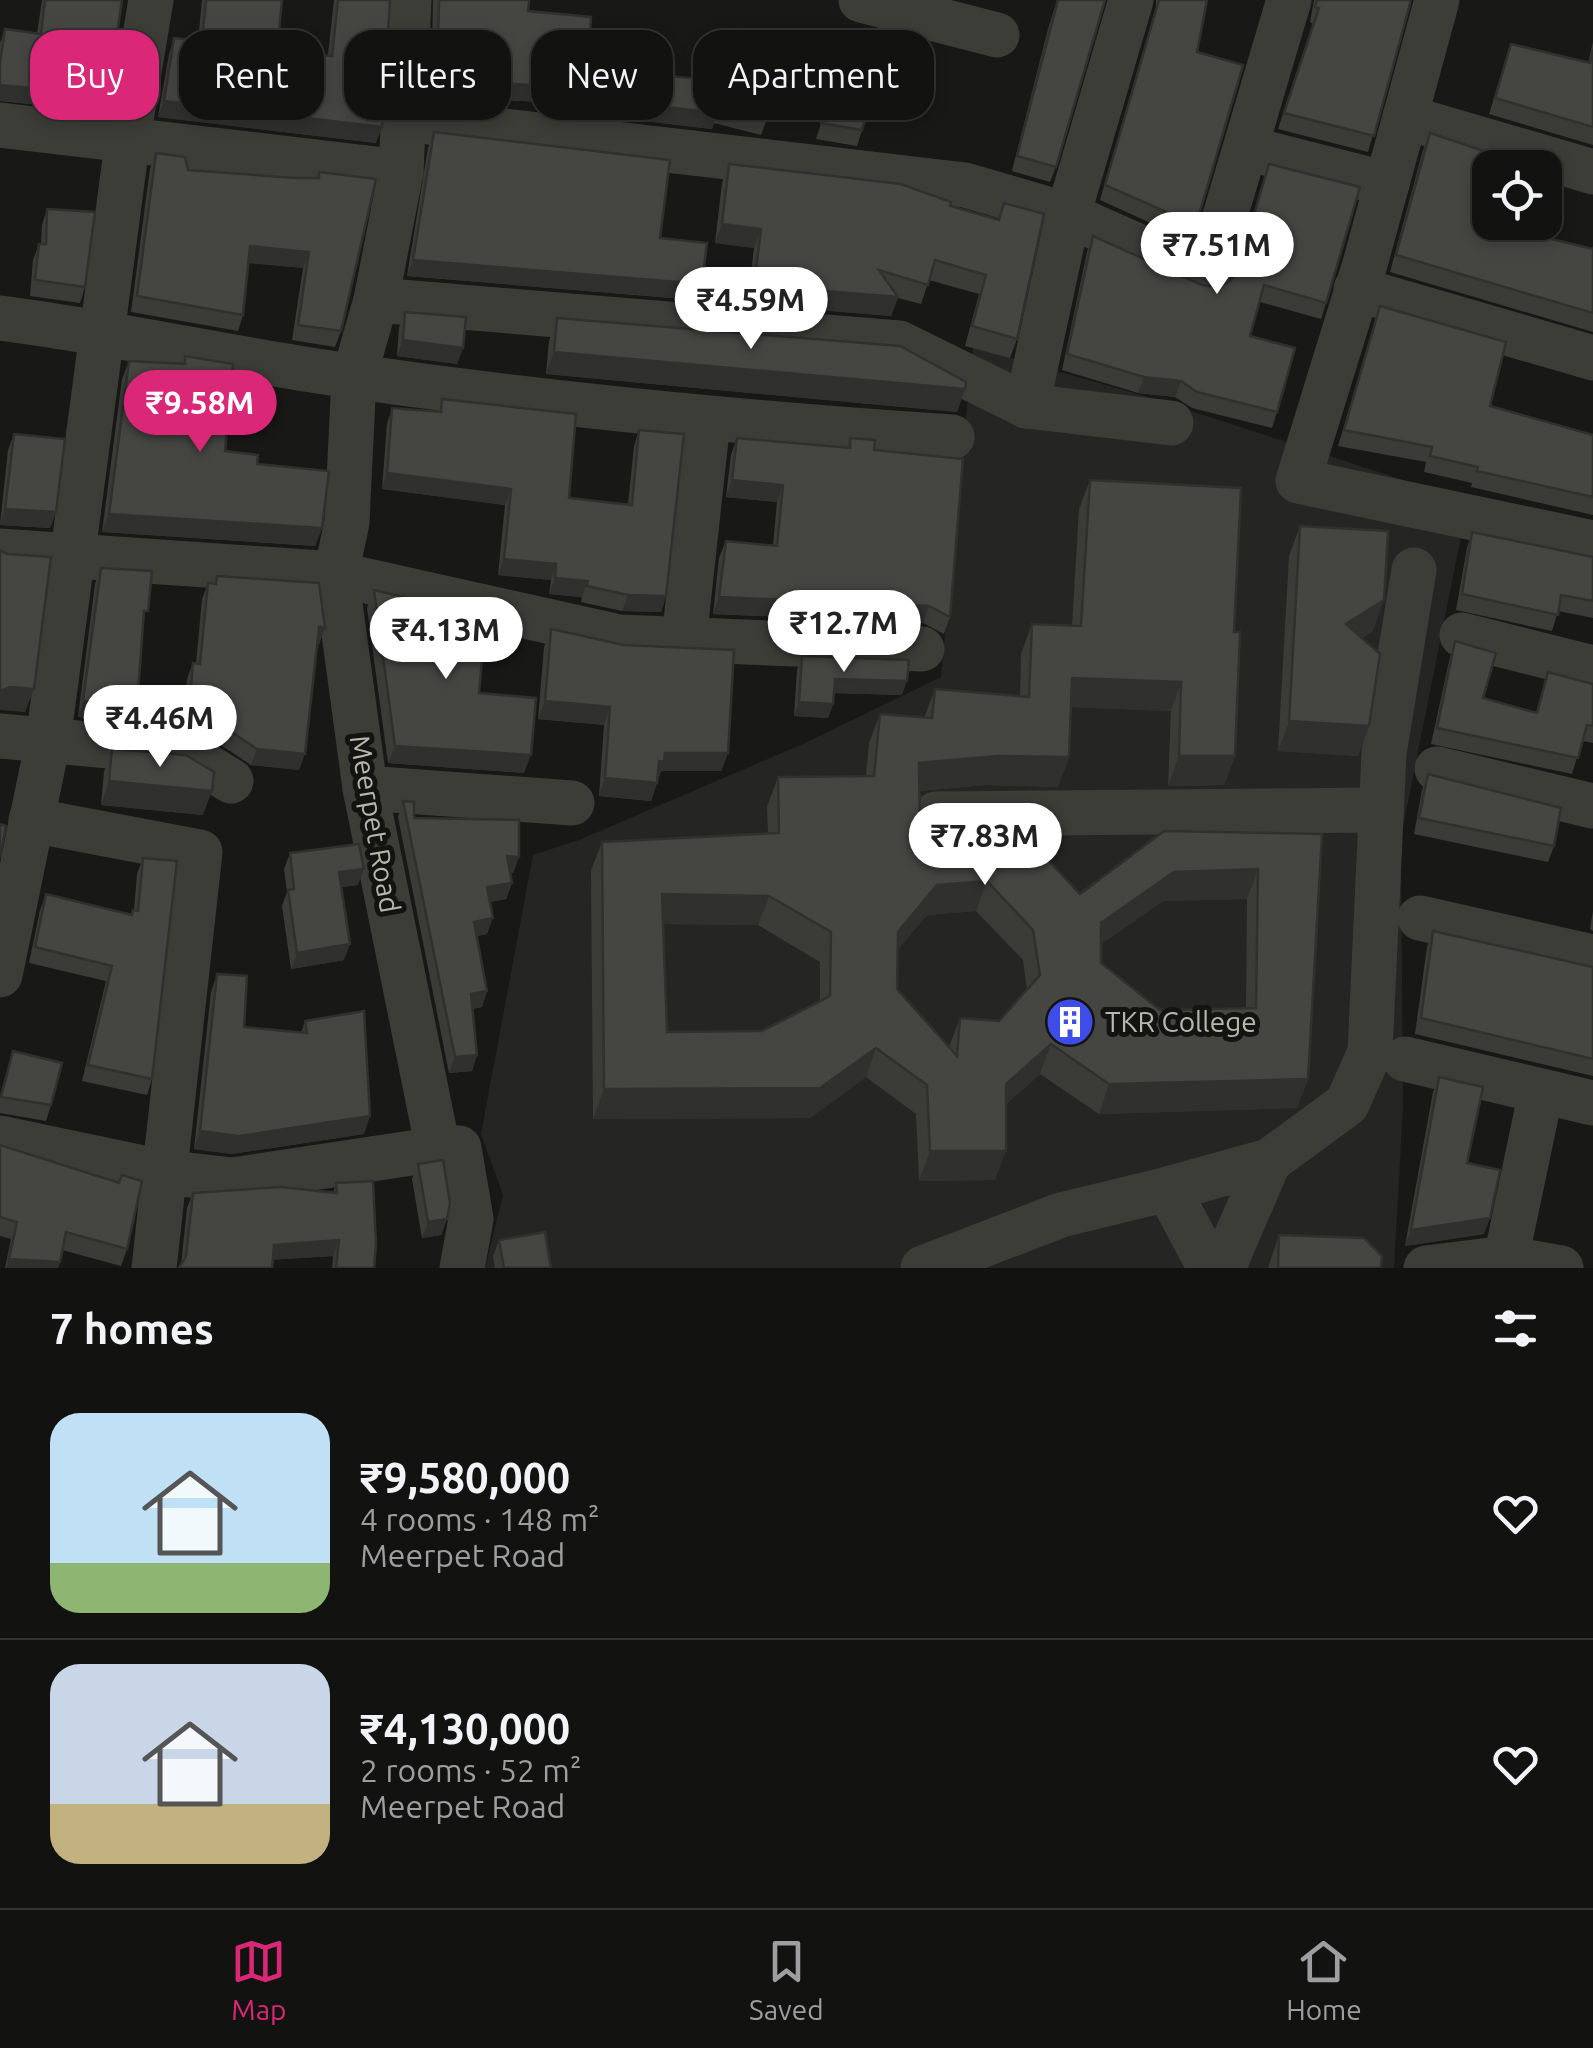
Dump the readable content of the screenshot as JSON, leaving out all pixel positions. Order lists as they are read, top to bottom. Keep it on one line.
{"streets":{"street":["Meerpet Road"]},"places":{"building":["TKR College"]},"page":{"chip":["Buy","Rent","Filters","New","Apartment"],"price":["₹7.51M","₹4.59M","₹9.58M","₹12.7M","₹4.13M","₹4.46M","₹7.83M"],"heading":"7 homes","list":[{"name":"₹9,580,000","note":"4 rooms · 148 m² · Meerpet Road"},{"name":"₹4,130,000","note":"2 rooms · 52 m² · Meerpet Road"}],"tabs":["Map","Saved","Home"]}}
